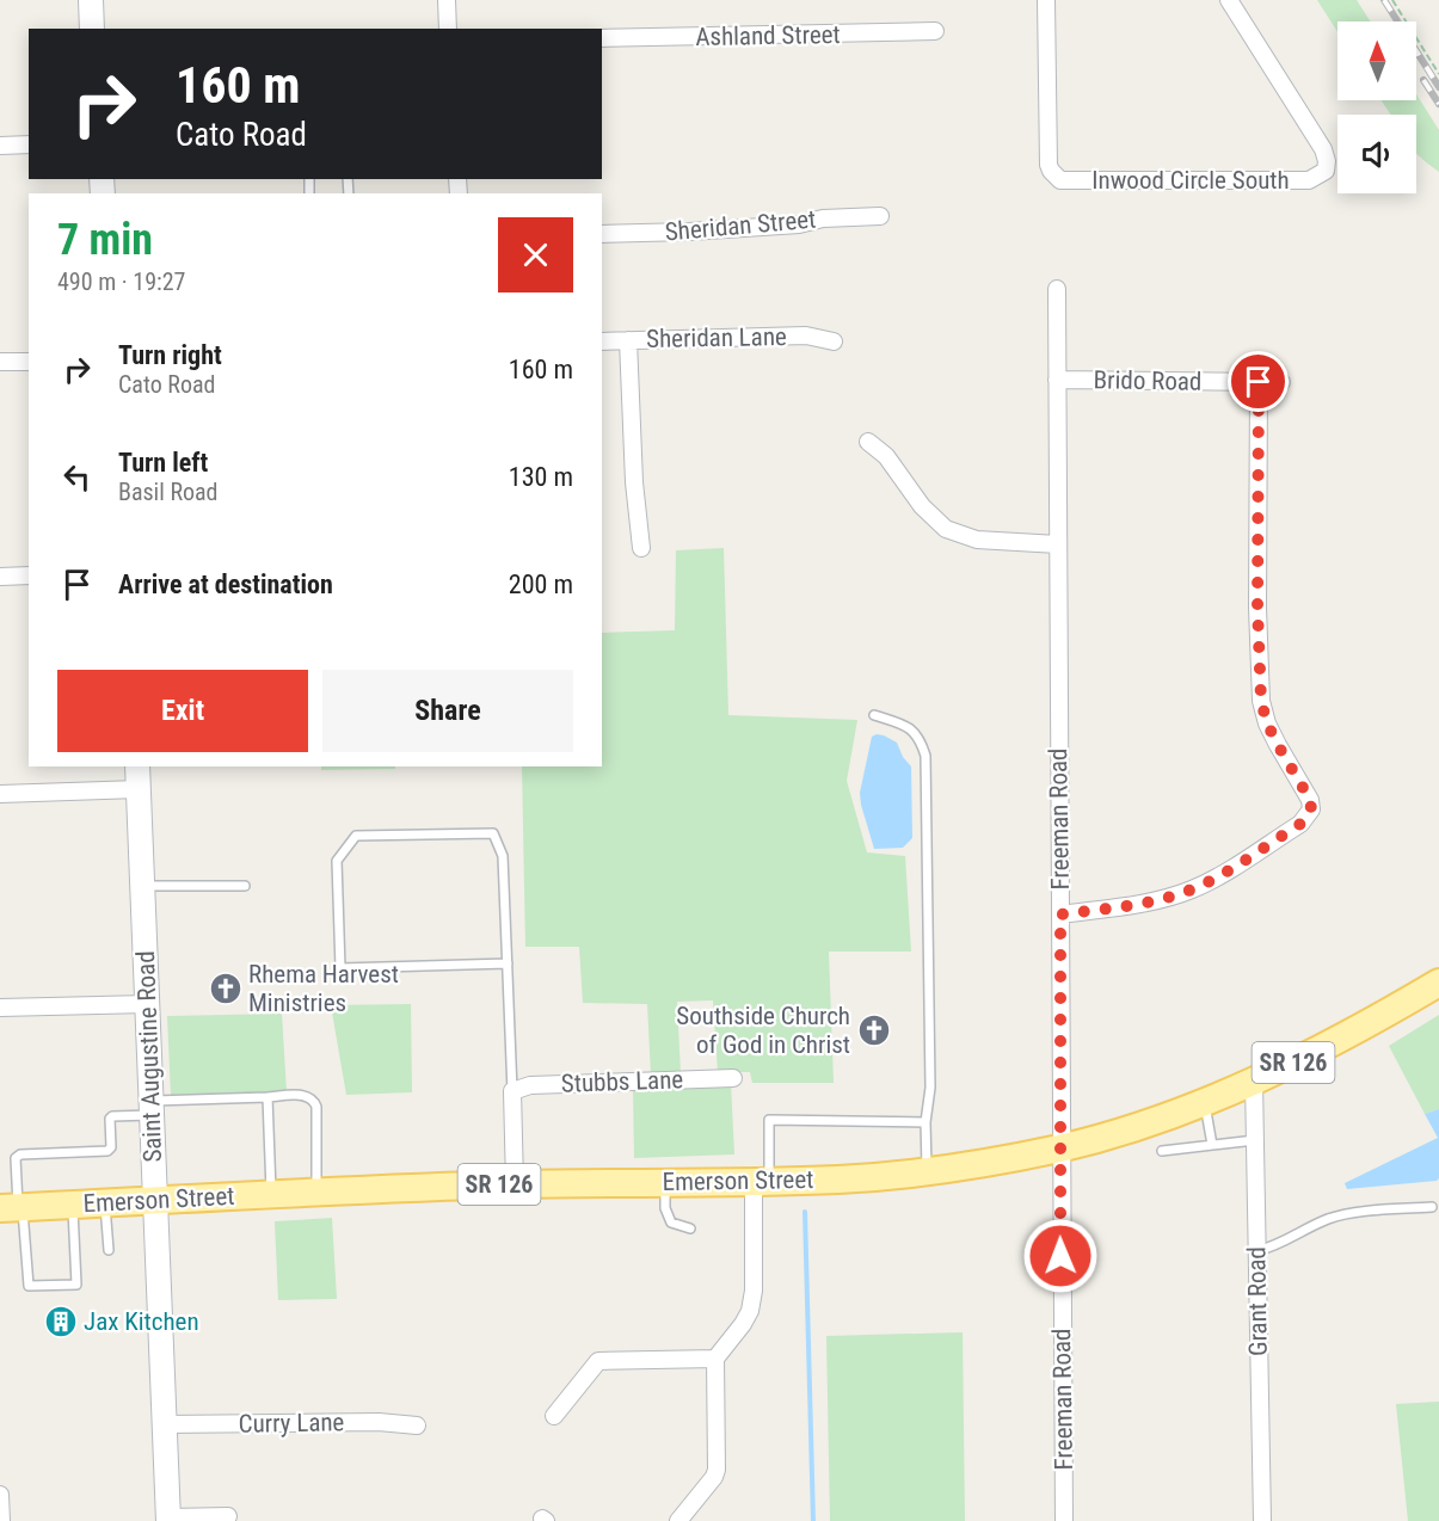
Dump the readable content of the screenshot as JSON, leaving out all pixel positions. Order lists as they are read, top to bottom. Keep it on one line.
{"streets":{"main road":["Saint Augustine Road","SR 126","Emerson Street"],"street":["Ashland Street","Inwood Circle South","Sheridan Street","Sheridan Lane","Brido Road","Freeman Road","Stubbs Lane","Grant Road","Curry Lane"]},"crossings":[["Brido Road","Freeman Road"],["Freeman Road","Emerson Street"],["Saint Augustine Road","Emerson Street"],["Saint Augustine Road","Curry Lane"],["Emerson Street","Grant Road"]],"places":{"church":["Rhema Harvest Ministries","Southside Church of God in Christ"],"building":["Jax Kitchen"]},"north":"top","page":{"turn":["160 m","Cato Road"],"heading":["7 min","490 m · 19:27"],"list":[{"name":"Turn right","note":"Cato Road","value":"160 m"},{"name":"Turn left","note":"Basil Road","value":"130 m"},{"name":"Arrive at destination","value":"200 m"}],"buttons":["Exit","Share"]}}
